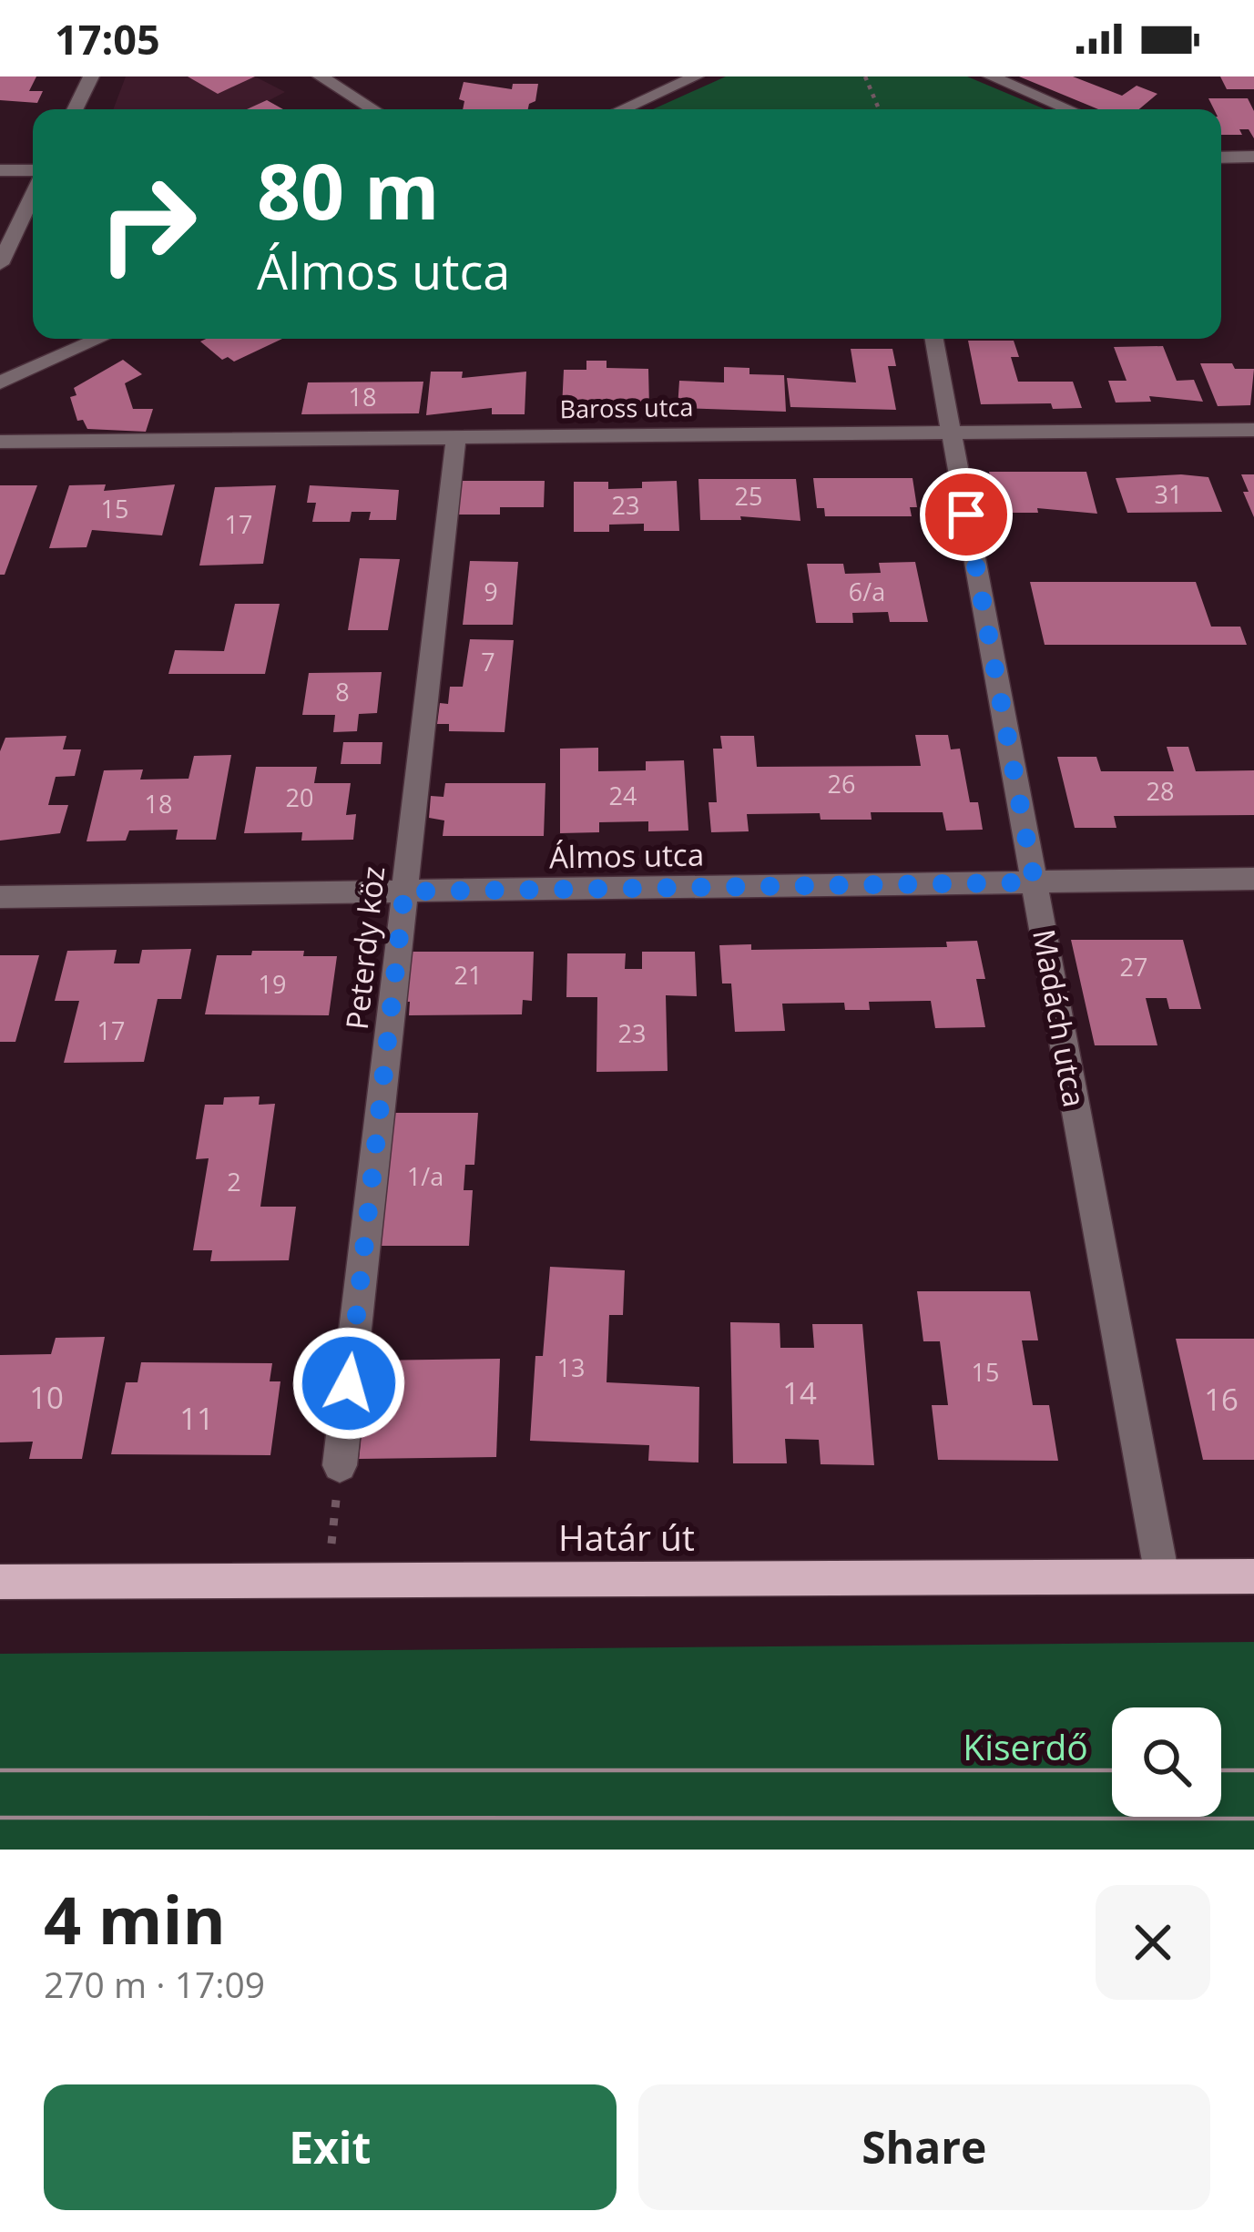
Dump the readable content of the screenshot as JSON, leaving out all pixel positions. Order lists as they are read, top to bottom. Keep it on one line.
{"streets":{"main road":["Határ út"],"street":["Baross utca","Álmos utca","Peterdy köz","Madách utca"]},"crossings":[["Baross utca","Peterdy köz"],["Baross utca","Madách utca"],["Álmos utca","Peterdy köz"],["Álmos utca","Madách utca"],["Madách utca","Határ út"]],"parks":["Kiserdő"],"house_numbers":["18","31","25","23","15","17","9","6/a","7","8","26","28","24","20","18","27","21","19","17","23","1/a","2","13","15","14","10","16","11"],"page":{"status":"17:05","turn":["80 m","Álmos utca"],"heading":["4 min","270 m · 17:09"],"buttons":["Exit","Share"]}}
